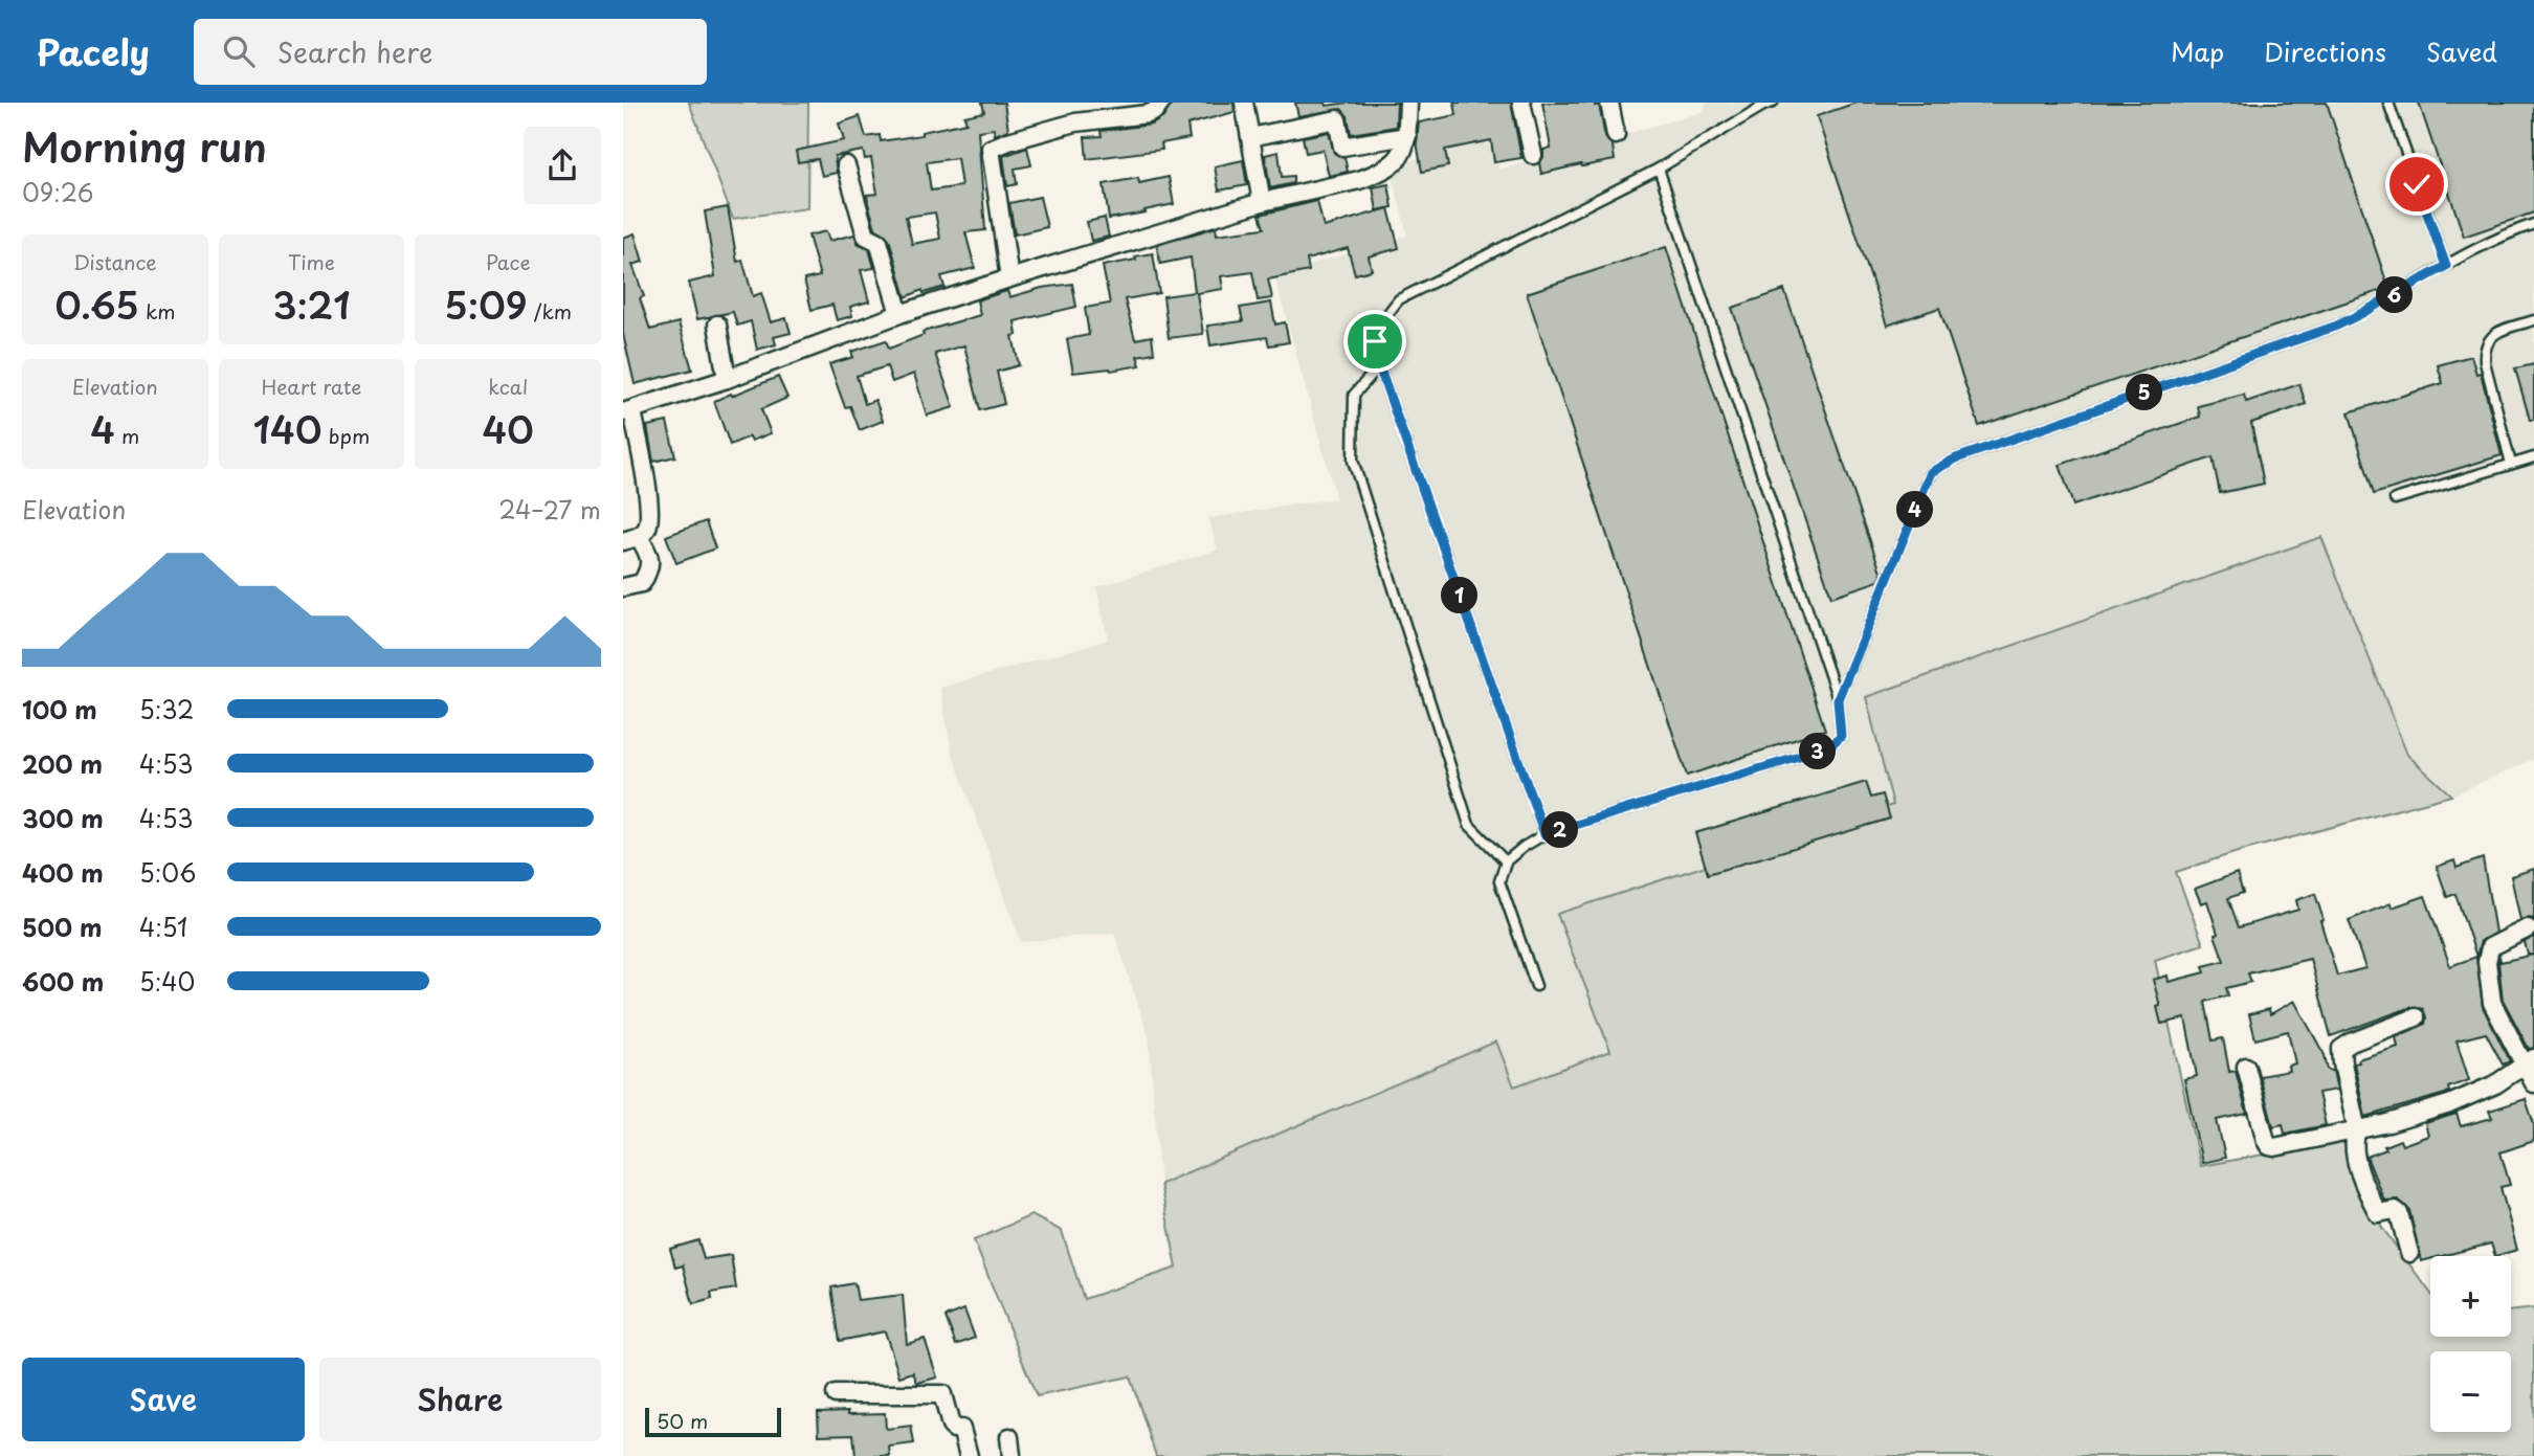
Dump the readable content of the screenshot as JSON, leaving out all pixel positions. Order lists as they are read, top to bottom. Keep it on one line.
{"scale_bar":"50 m","page":{"header":"Pacely","search":"Search here","nav":["Map","Directions","Saved"],"heading":["Morning run","09:26"],"stats":[["Distance","0.65 km"],["Time","3:21"],["Pace","5:09 /km"],["Elevation","4 m"],["Heart rate","140 bpm"],["kcal","40"]],"pins":["6","5","4","1","3","2"],"chart":["Elevation","24–27 m"],"list":[{"name":"100 m","note":"5:32"},{"name":"200 m","note":"4:53"},{"name":"300 m","note":"4:53"},{"name":"400 m","note":"5:06"},{"name":"500 m","note":"4:51"},{"name":"600 m","note":"5:40"}],"map_buttons":["+","−"],"buttons":["Save","Share"],"scale":"50 m"}}
